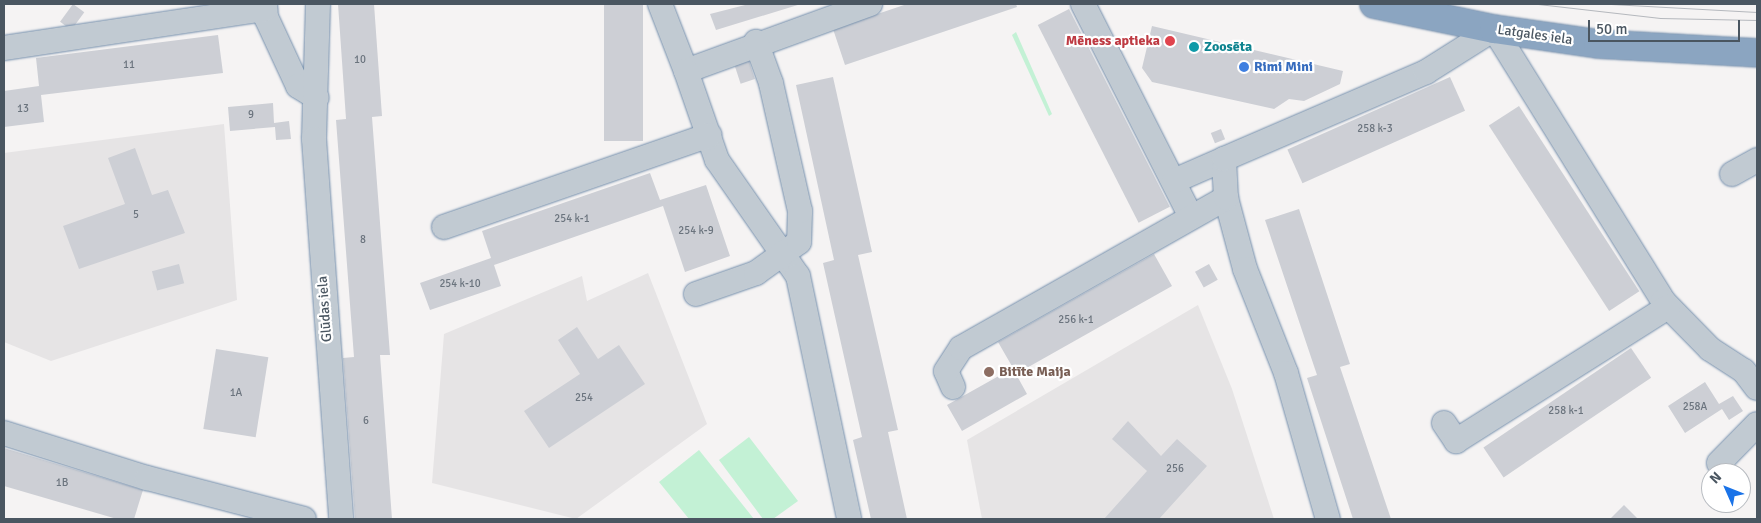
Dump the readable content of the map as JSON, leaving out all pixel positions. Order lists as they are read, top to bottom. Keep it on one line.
{"streets":{"highway":["Latgales iela"],"street":["Glūdas iela"]},"places":["Mēness aptieka","Zoosēta","Rimi Mini","Bitīte Maija"],"house_numbers":["10","11","13","9","258 k-3","5","254 k-1","254 k-9","8","254 k-10","256 k-1","1A","254","258A","258 k-1","6","256","1B"],"scale_bar":"50 m","north":"top left"}
